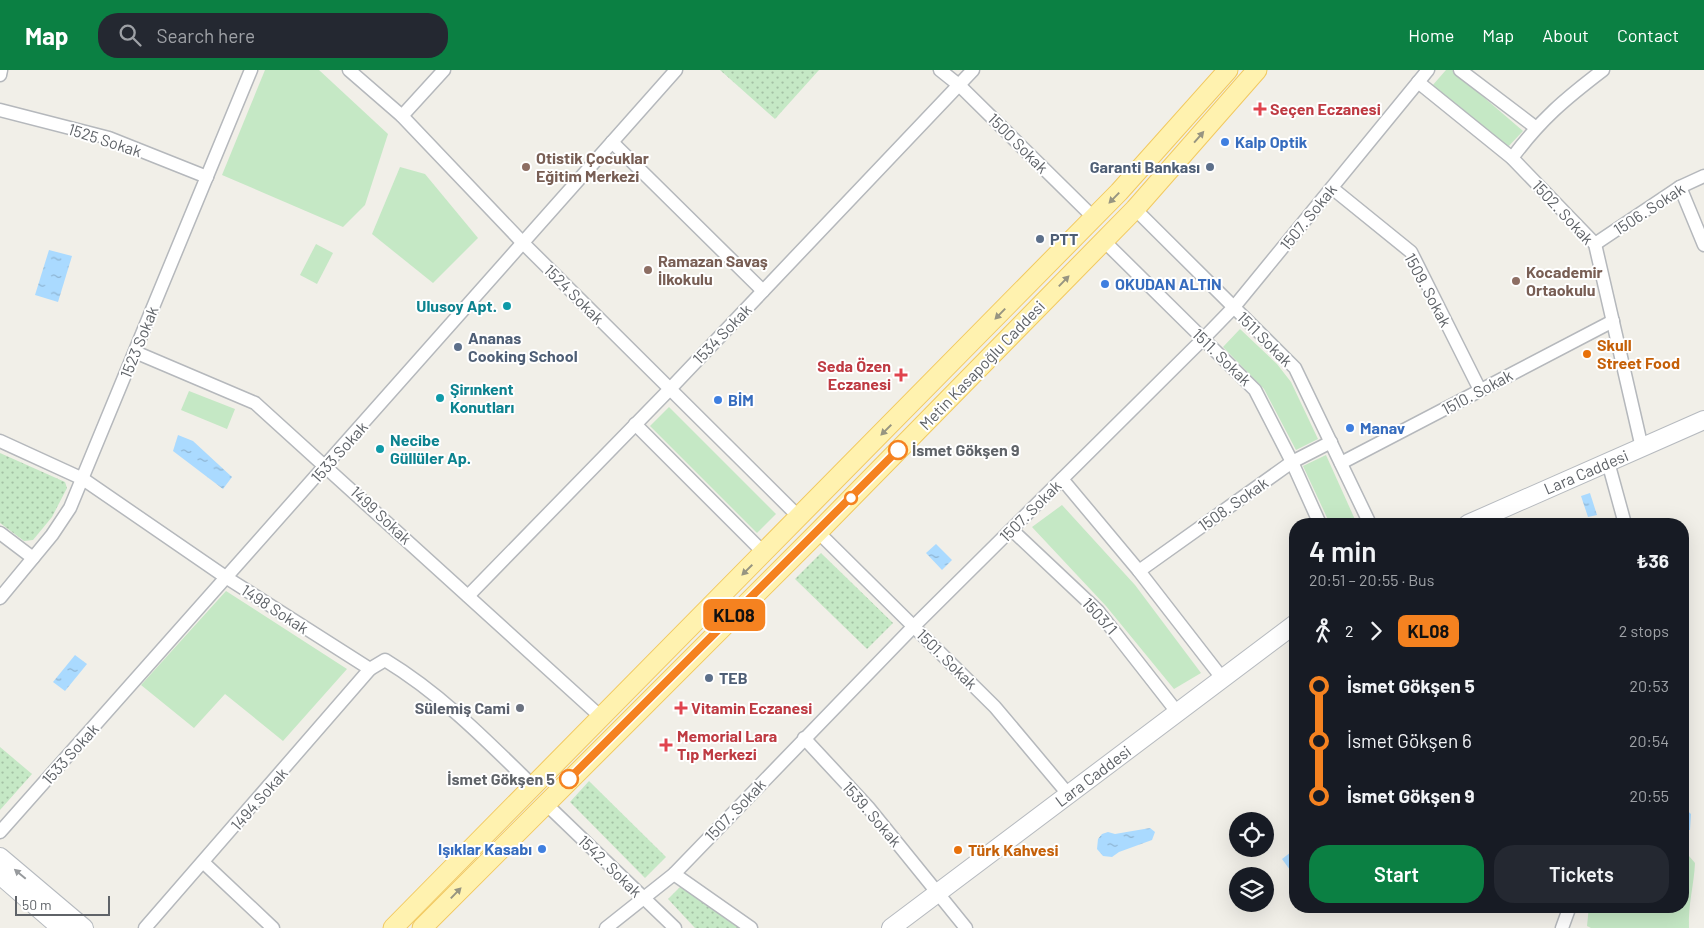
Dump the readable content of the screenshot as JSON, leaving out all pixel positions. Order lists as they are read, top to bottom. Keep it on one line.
{"streets":{"main road":["Metin Kasapoğlu Caddesi"],"street":["1525 Sokak","1500 Sokak","1506. Sokak","1502. Sokak","1507. Sokak","1509. Sokak","1524 Sokak","1534 Sokak","1511 Sokak","1523 Sokak","1511. Sokak","1510. Sokak","1533 Sokak","Lara Caddesi","1508. Sokak","1499 Sokak","1498 Sokak","1503/1","1501. Sokak","1494 Sokak","1539. Sokak","1542. Sokak"]},"crossings":[["1525 Sokak","1523 Sokak"],["1500 Sokak","1534 Sokak"],["1500 Sokak","Metin Kasapoğlu Caddesi"],["1506. Sokak","1502. Sokak"],["1502. Sokak","1507. Sokak"],["1502. Sokak","1510. Sokak"],["1502. Sokak","Lara Caddesi"],["1507. Sokak","1509. Sokak"],["1507. Sokak","1511 Sokak"],["1507. Sokak","1511. Sokak"],["1507. Sokak","1503/1"],["1507. Sokak","1501. Sokak"],["1507. Sokak","1539. Sokak"],["1507. Sokak","1542. Sokak"],["1509. Sokak","1510. Sokak"],["1524 Sokak","1534 Sokak"],["1524 Sokak","Metin Kasapoğlu Caddesi"],["1524 Sokak","1533 Sokak"],["1534 Sokak","1499 Sokak"],["1511 Sokak","Metin Kasapoğlu Caddesi"],["1511 Sokak","1510. Sokak"],["1511 Sokak","1508. Sokak"],["1523 Sokak","1499 Sokak"],["1523 Sokak","1498 Sokak"],["1511. Sokak","Metin Kasapoğlu Caddesi"],["1511. Sokak","1508. Sokak"],["Metin Kasapoğlu Caddesi","1499 Sokak"],["Metin Kasapoğlu Caddesi","1501. Sokak"],["Metin Kasapoğlu Caddesi","1542. Sokak"],["1533 Sokak","1499 Sokak"],["1533 Sokak","1498 Sokak"],["Lara Caddesi","1503/1"],["Lara Caddesi","1501. Sokak"],["Lara Caddesi","1539. Sokak"],["1498 Sokak","1494 Sokak"]],"places":{"health":["Seçen Eczanesi","Seda Özen Eczanesi","Vitamin Eczanesi","Memorial Lara Tıp Merkezi"],"other":["Kalp Optik","Otistik Çocuklar Eğitim Merkezi","Garanti Bankası","PTT","Ramazan Savaş İlkokulu","Kocademir Ortaokulu","OKUDAN ALTIN","Ulusoy Apt.","Ananas Cooking School","Skull Street Food","Şirınkent Konutları","BİM","Manav","Necibe Güllüler Ap.","İsmet Gökşen 9","TEB","Sülemiş Cami","İsmet Gökşen 5","Işıklar Kasabı","Türk Kahvesi"]},"lines":["bus line KL08"],"scale_bar":"50 m","page":{"header":"Map","search":"Search here","nav":["Home","Map","About","Contact"],"on_map":"KL08","heading":["4 min","20:51 – 20:55 · Bus","₺36"],"legs":["2","KL08","2 stops"],"list":[{"name":"İsmet Gökşen 5","value":"20:53"},{"name":"İsmet Gökşen 6","value":"20:54"},{"name":"İsmet Gökşen 9","value":"20:55"}],"buttons":["Start","Tickets"],"scale":"50 m"}}
